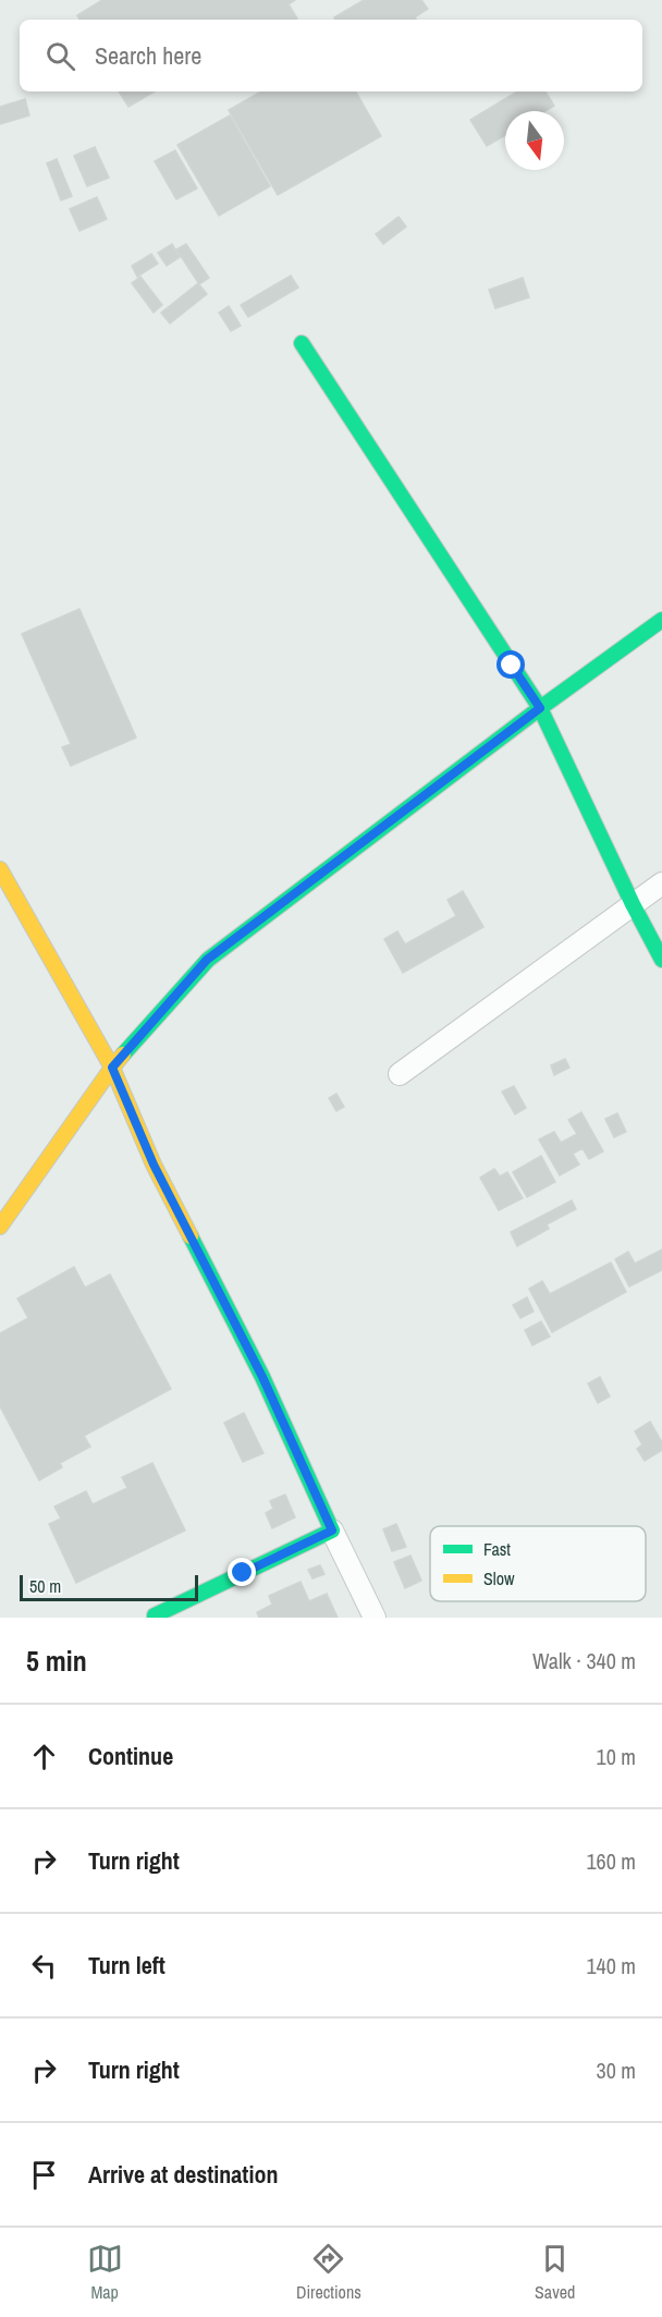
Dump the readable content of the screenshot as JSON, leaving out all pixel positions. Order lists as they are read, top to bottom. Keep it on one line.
{"legend":["Fast","Slow"],"scale_bar":"50 m","north":"bottom","page":{"search":"Search here","scale":"50 m","heading":["5 min","Walk · 340 m"],"list":[["Continue","10 m"],["Turn right","160 m"],["Turn left","140 m"],["Turn right","30 m"],"Arrive at destination"],"nav":["Map","Directions","Saved"]}}
